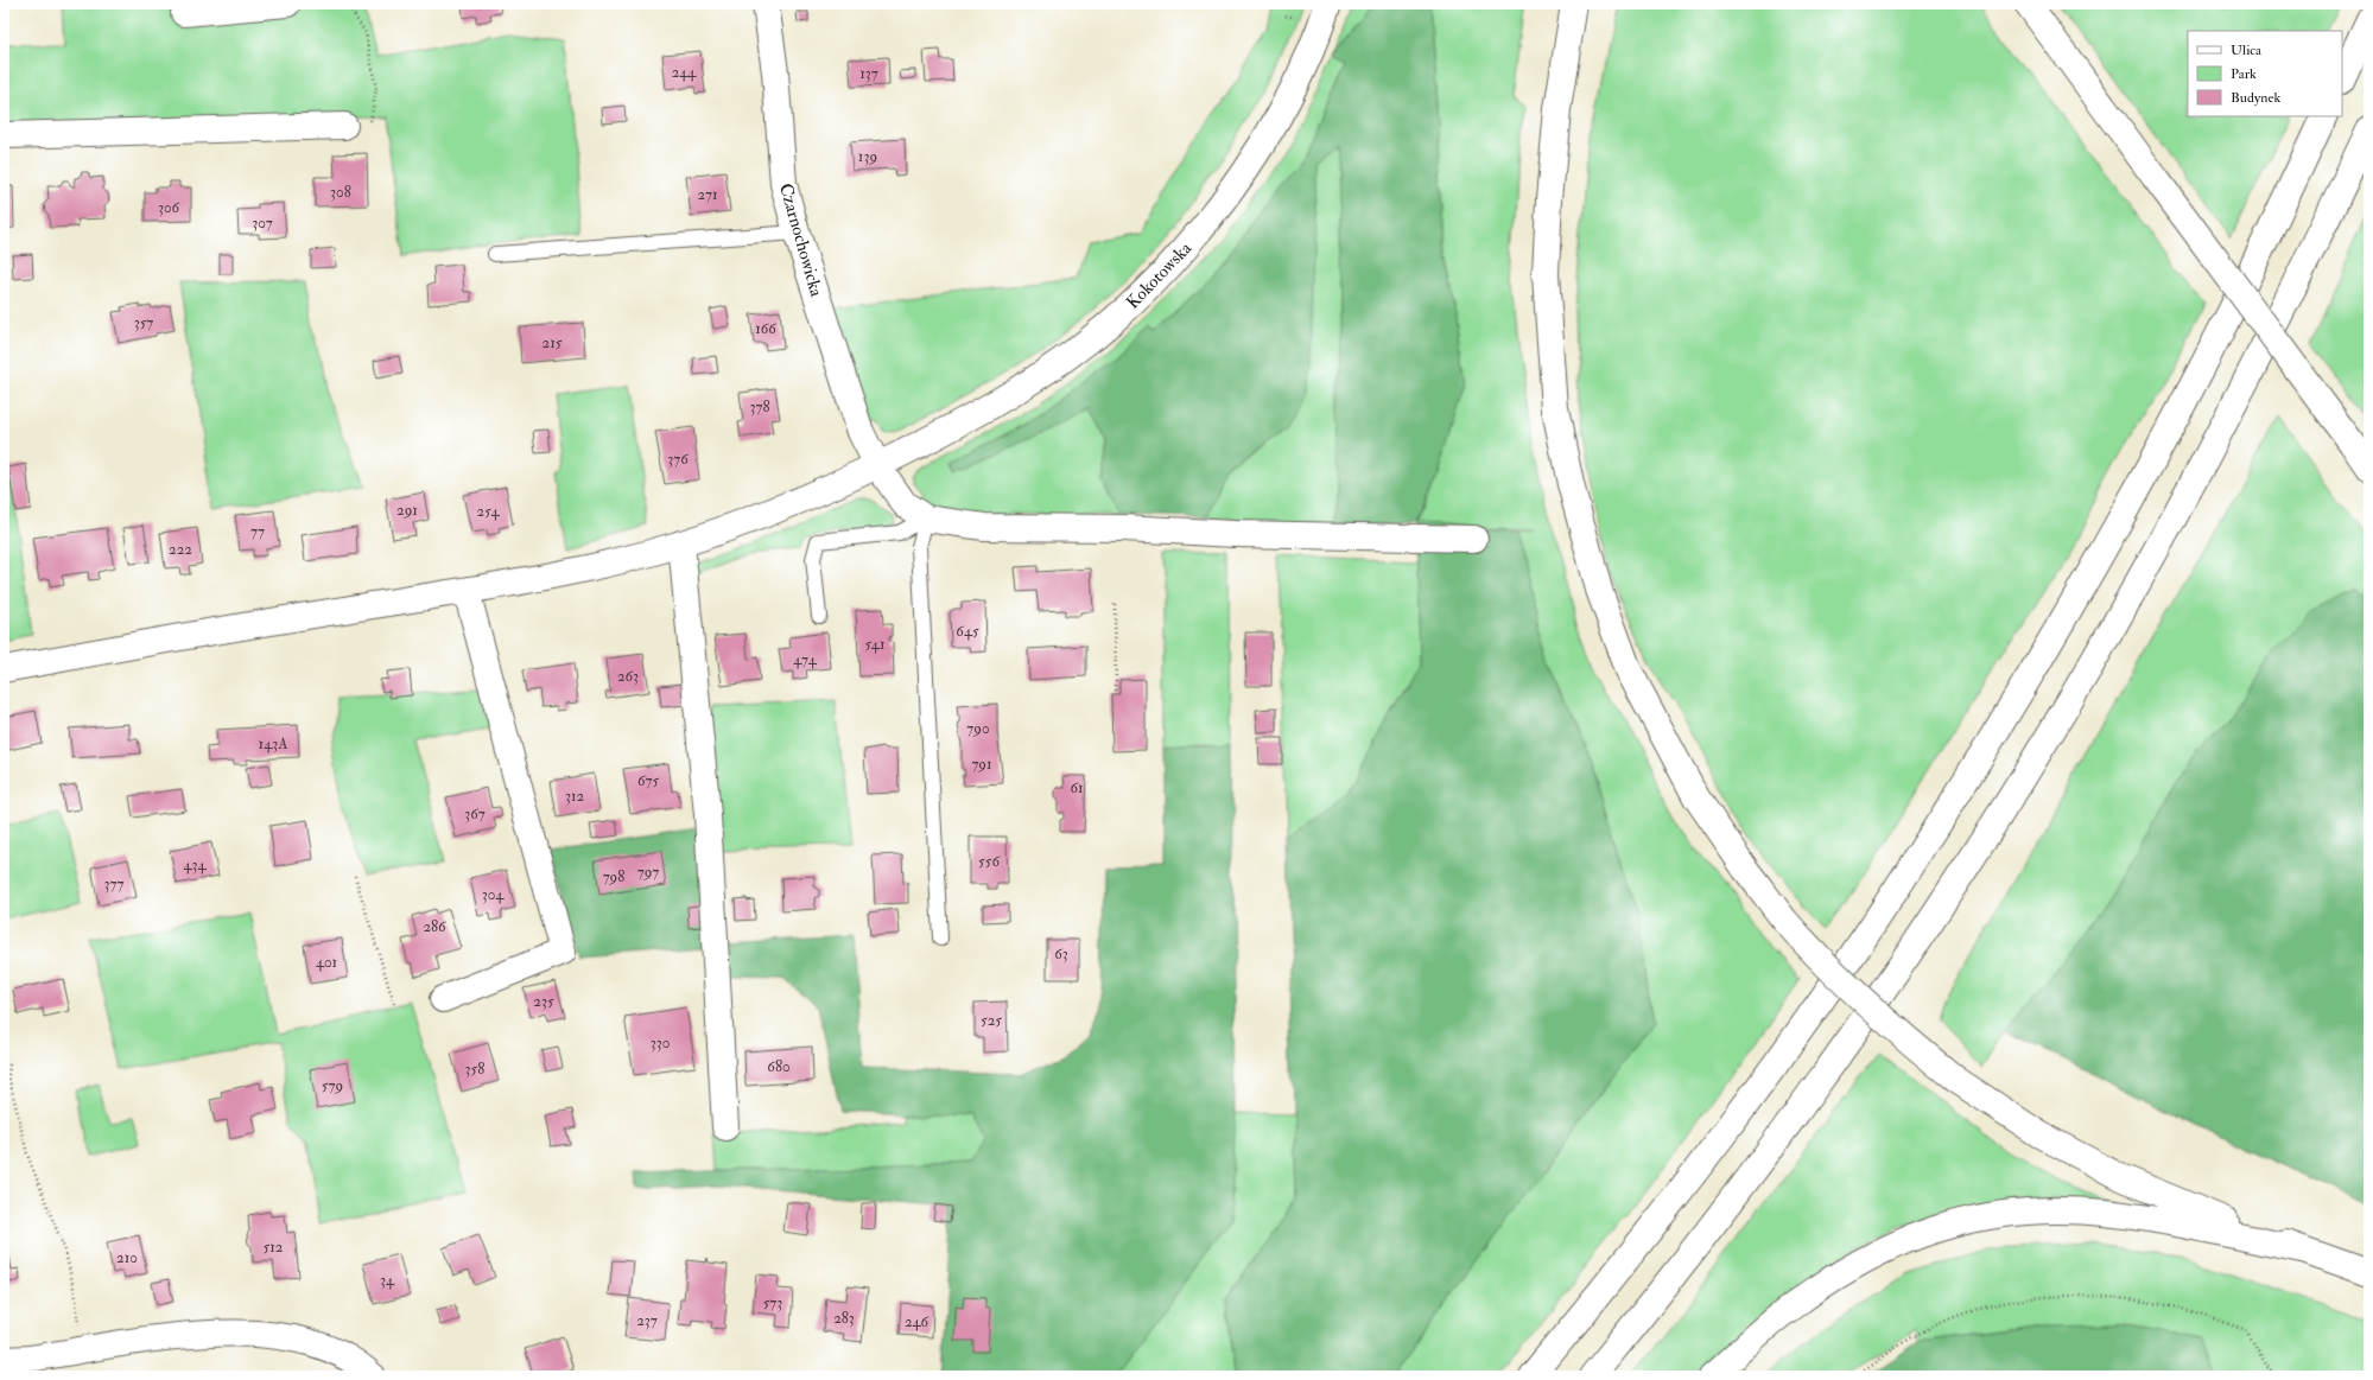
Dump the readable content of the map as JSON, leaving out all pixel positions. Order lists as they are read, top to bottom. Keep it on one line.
{"streets":{"main road":["Czarnochowicka","Kokotowska"]},"crossings":[["Czarnochowicka","Kokotowska"]],"house_numbers":["244","137","139","308","271","306","307","357","166","215","378","376","291","254","77","222","645","541","474","263","790","143A","791","675","61","312","367","556","434","797","798","377","304","286","63","401","235","525","330","680","358","579","512","210","34","573","283","237","246"],"legend":["Ulica","Park","Budynek"]}
